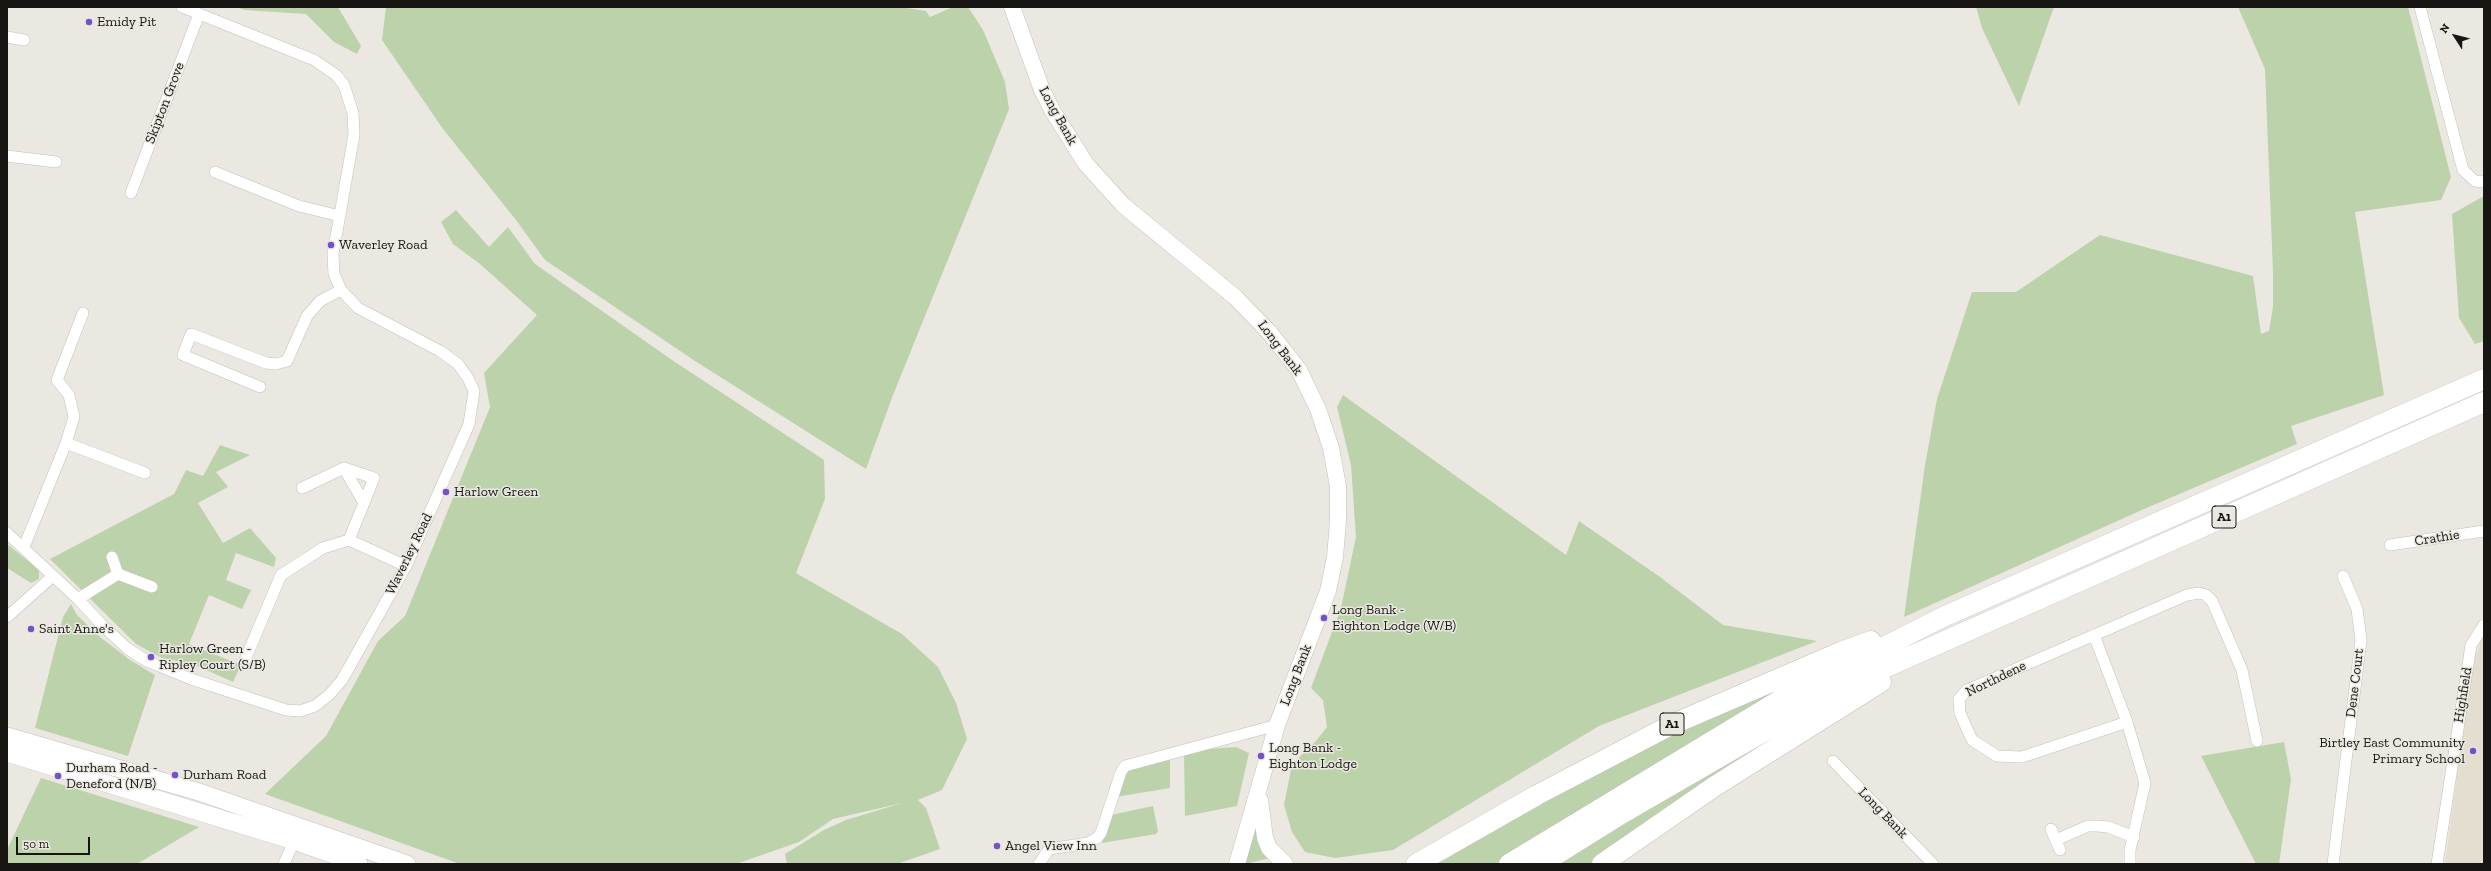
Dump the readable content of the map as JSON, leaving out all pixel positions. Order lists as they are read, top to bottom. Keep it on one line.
{"streets":{"highway":["A1"],"main road":["Long Bank"],"street":["Skipton Grove","Crathie","Waverley Road","Northdene","Dene Court","Highfield"]},"crossings":[["Skipton Grove","Waverley Road"]],"places":["Emidy Pit","Waverley Road","Harlow Green","Long Bank - Eighton Lodge (W/B)","Saint Anne's","Harlow Green - Ripley Court (S/B)","Birtley East Community Primary School","Long Bank - Eighton Lodge","Durham Road","Durham Road - Deneford (N/B)","Angel View Inn"],"scale_bar":"50 m","north":"top left"}
